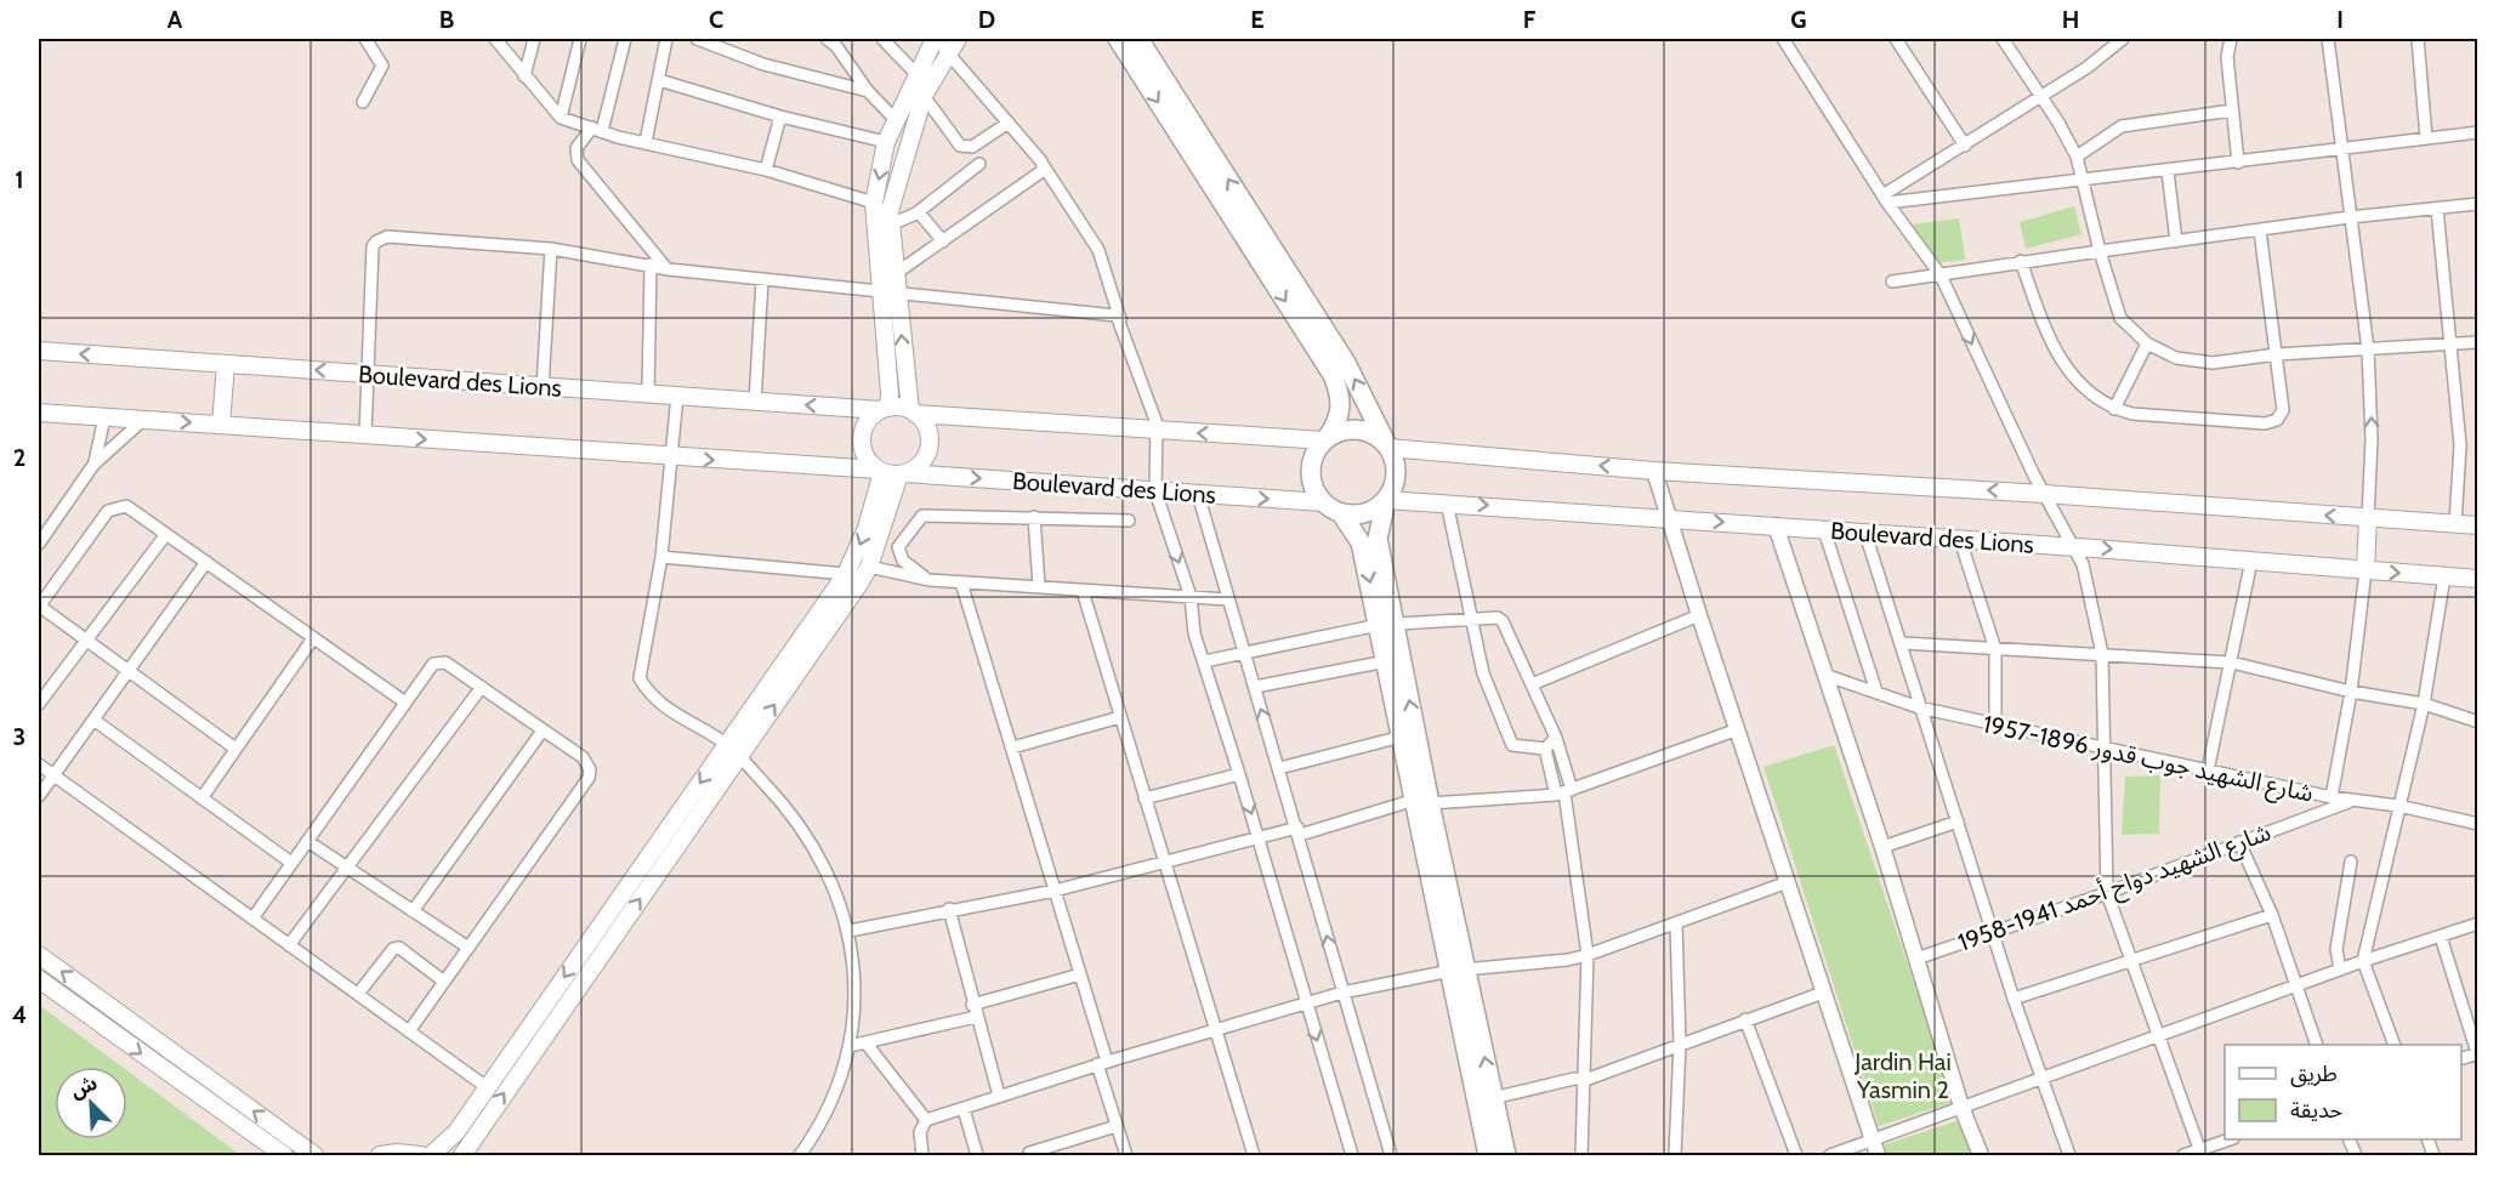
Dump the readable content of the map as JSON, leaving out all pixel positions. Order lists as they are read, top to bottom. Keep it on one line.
{"streets":{"main road":["Boulevard des Lions"],"street":["شارع الشهيد جوب قدور 1896-1957","شارع الشهيد دواح أحمد 1941-1958"]},"crossings":[["شارع الشهيد جوب قدور 1896-1957","شارع الشهيد دواح أحمد 1941-1958"]],"parks":["Jardin Hai Yasmin 2"],"legend":["طريق","حديقة"],"north":"top left","grid":{"columns":["A","B","C","D","E","F","G","H","I"],"rows":["1","2","3","4"]}}
